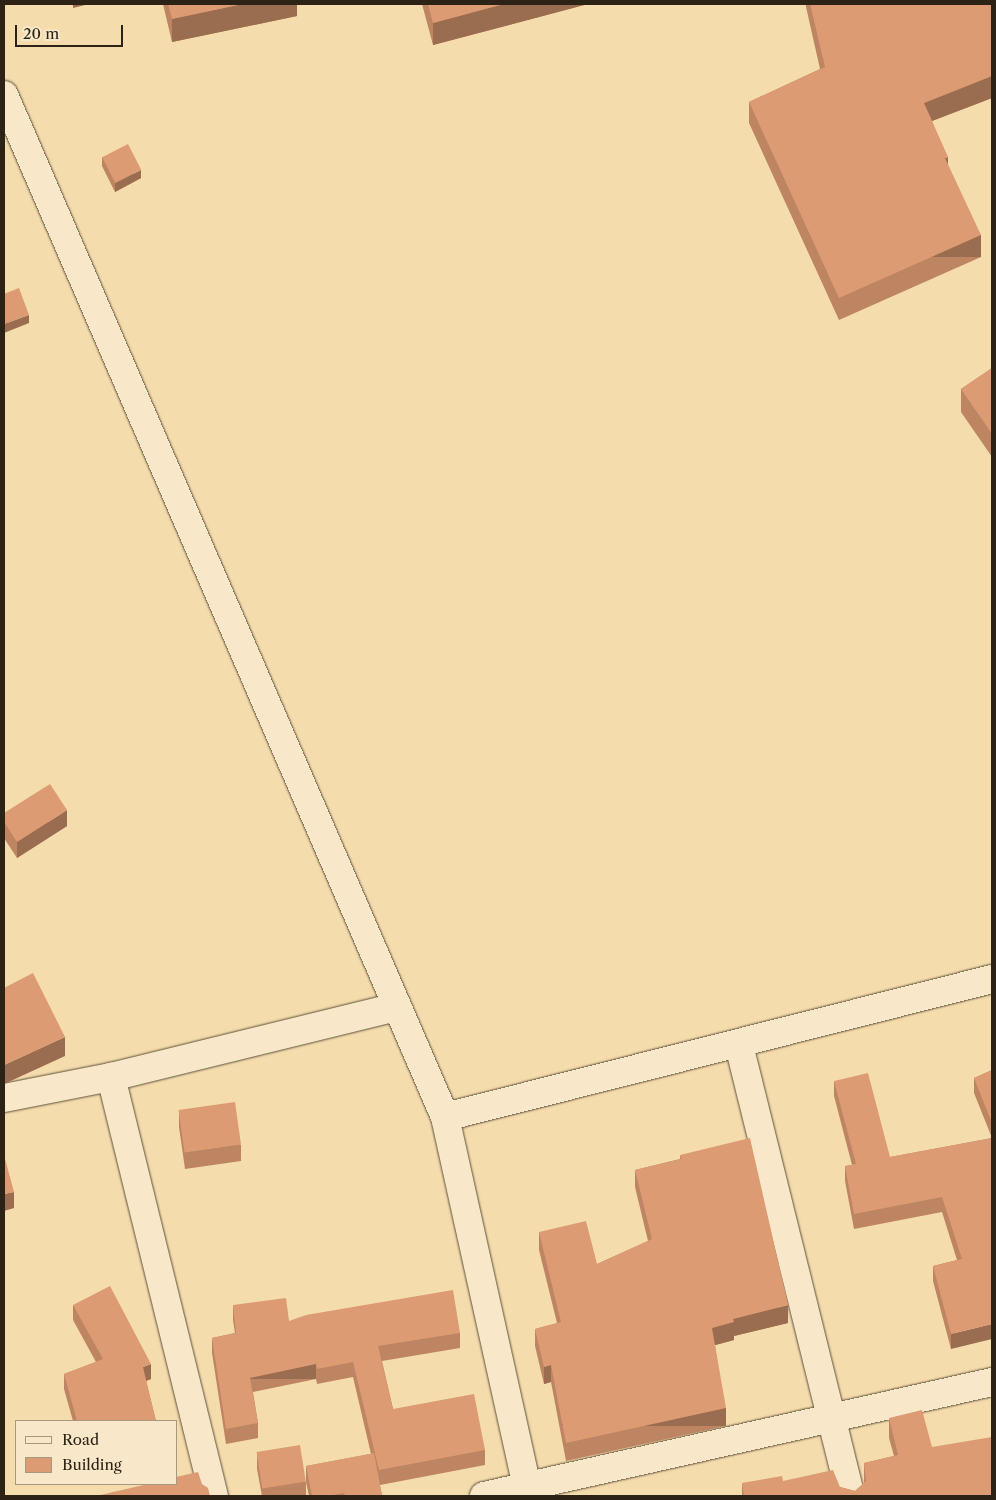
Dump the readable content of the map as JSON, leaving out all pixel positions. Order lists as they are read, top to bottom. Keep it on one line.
{"legend":["Road","Building"],"scale_bar":"20 m"}
